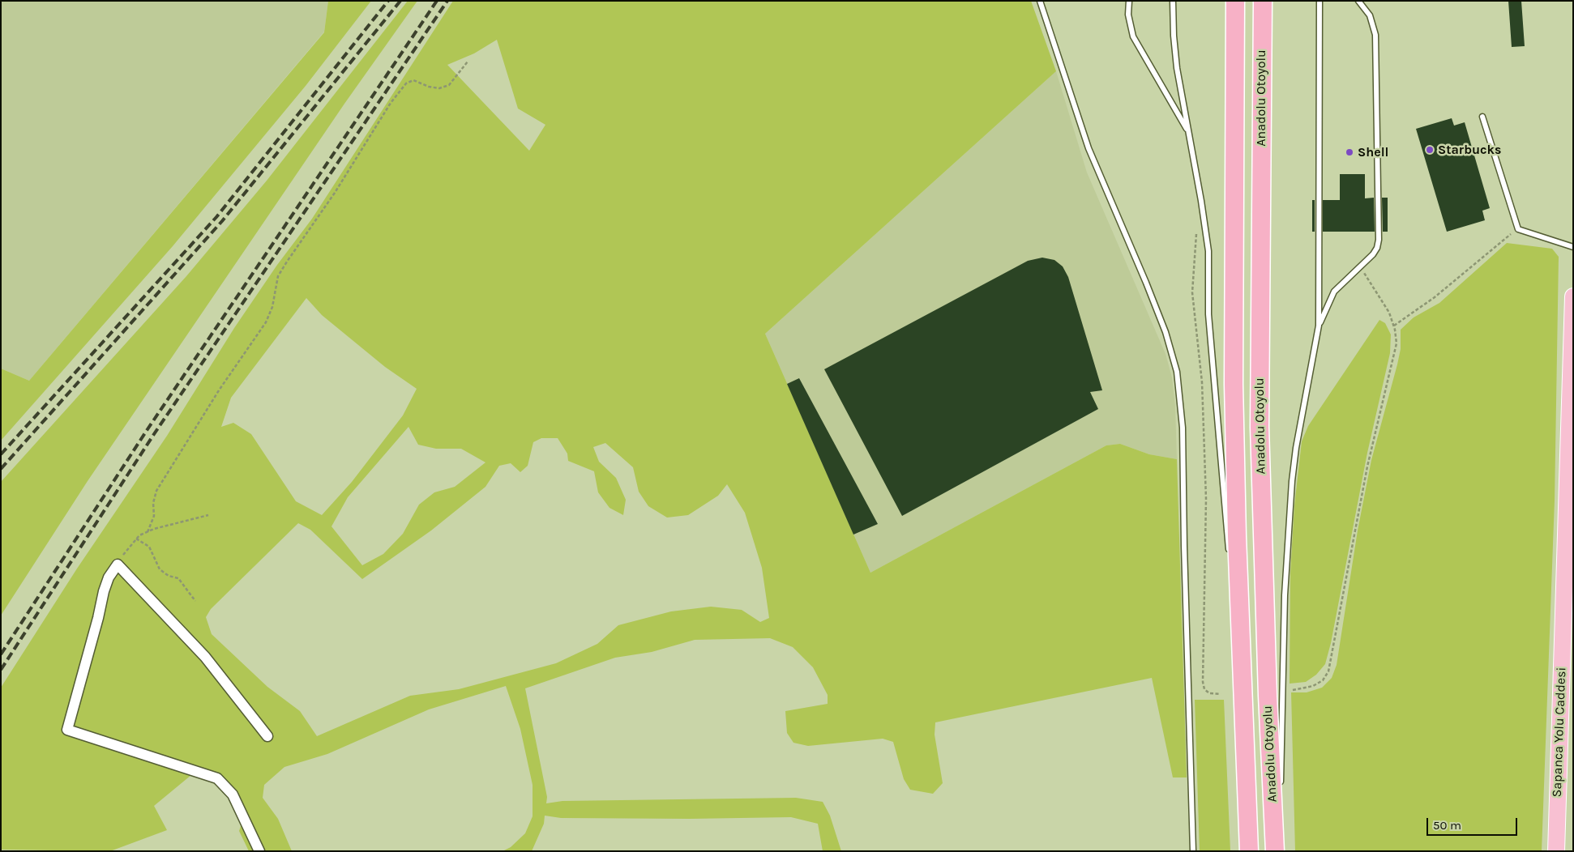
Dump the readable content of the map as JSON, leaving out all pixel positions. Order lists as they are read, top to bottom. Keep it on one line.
{"streets":{"highway":["Anadolu Otoyolu","Sapanca Yolu Caddesi"]},"places":["Starbucks","Shell"],"scale_bar":"50 m"}
